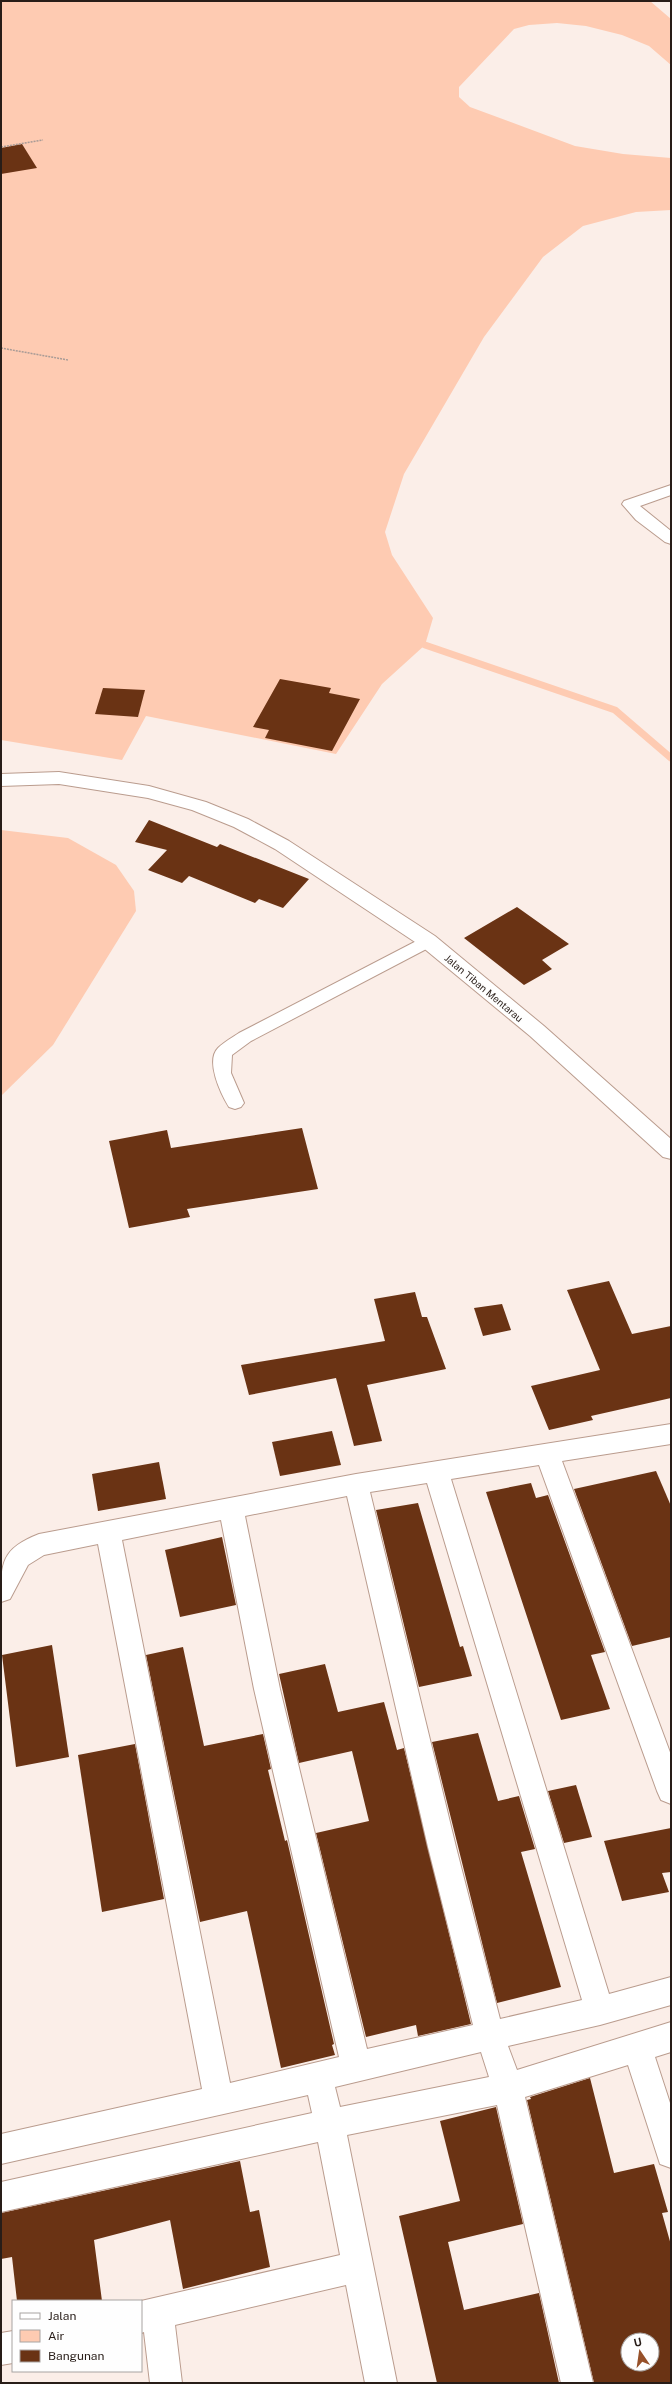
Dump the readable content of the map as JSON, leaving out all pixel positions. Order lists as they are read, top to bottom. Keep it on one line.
{"streets":{"street":["Jalan Tiban Mentarau"]},"legend":["Jalan","Air","Bangunan"],"north":"top"}
